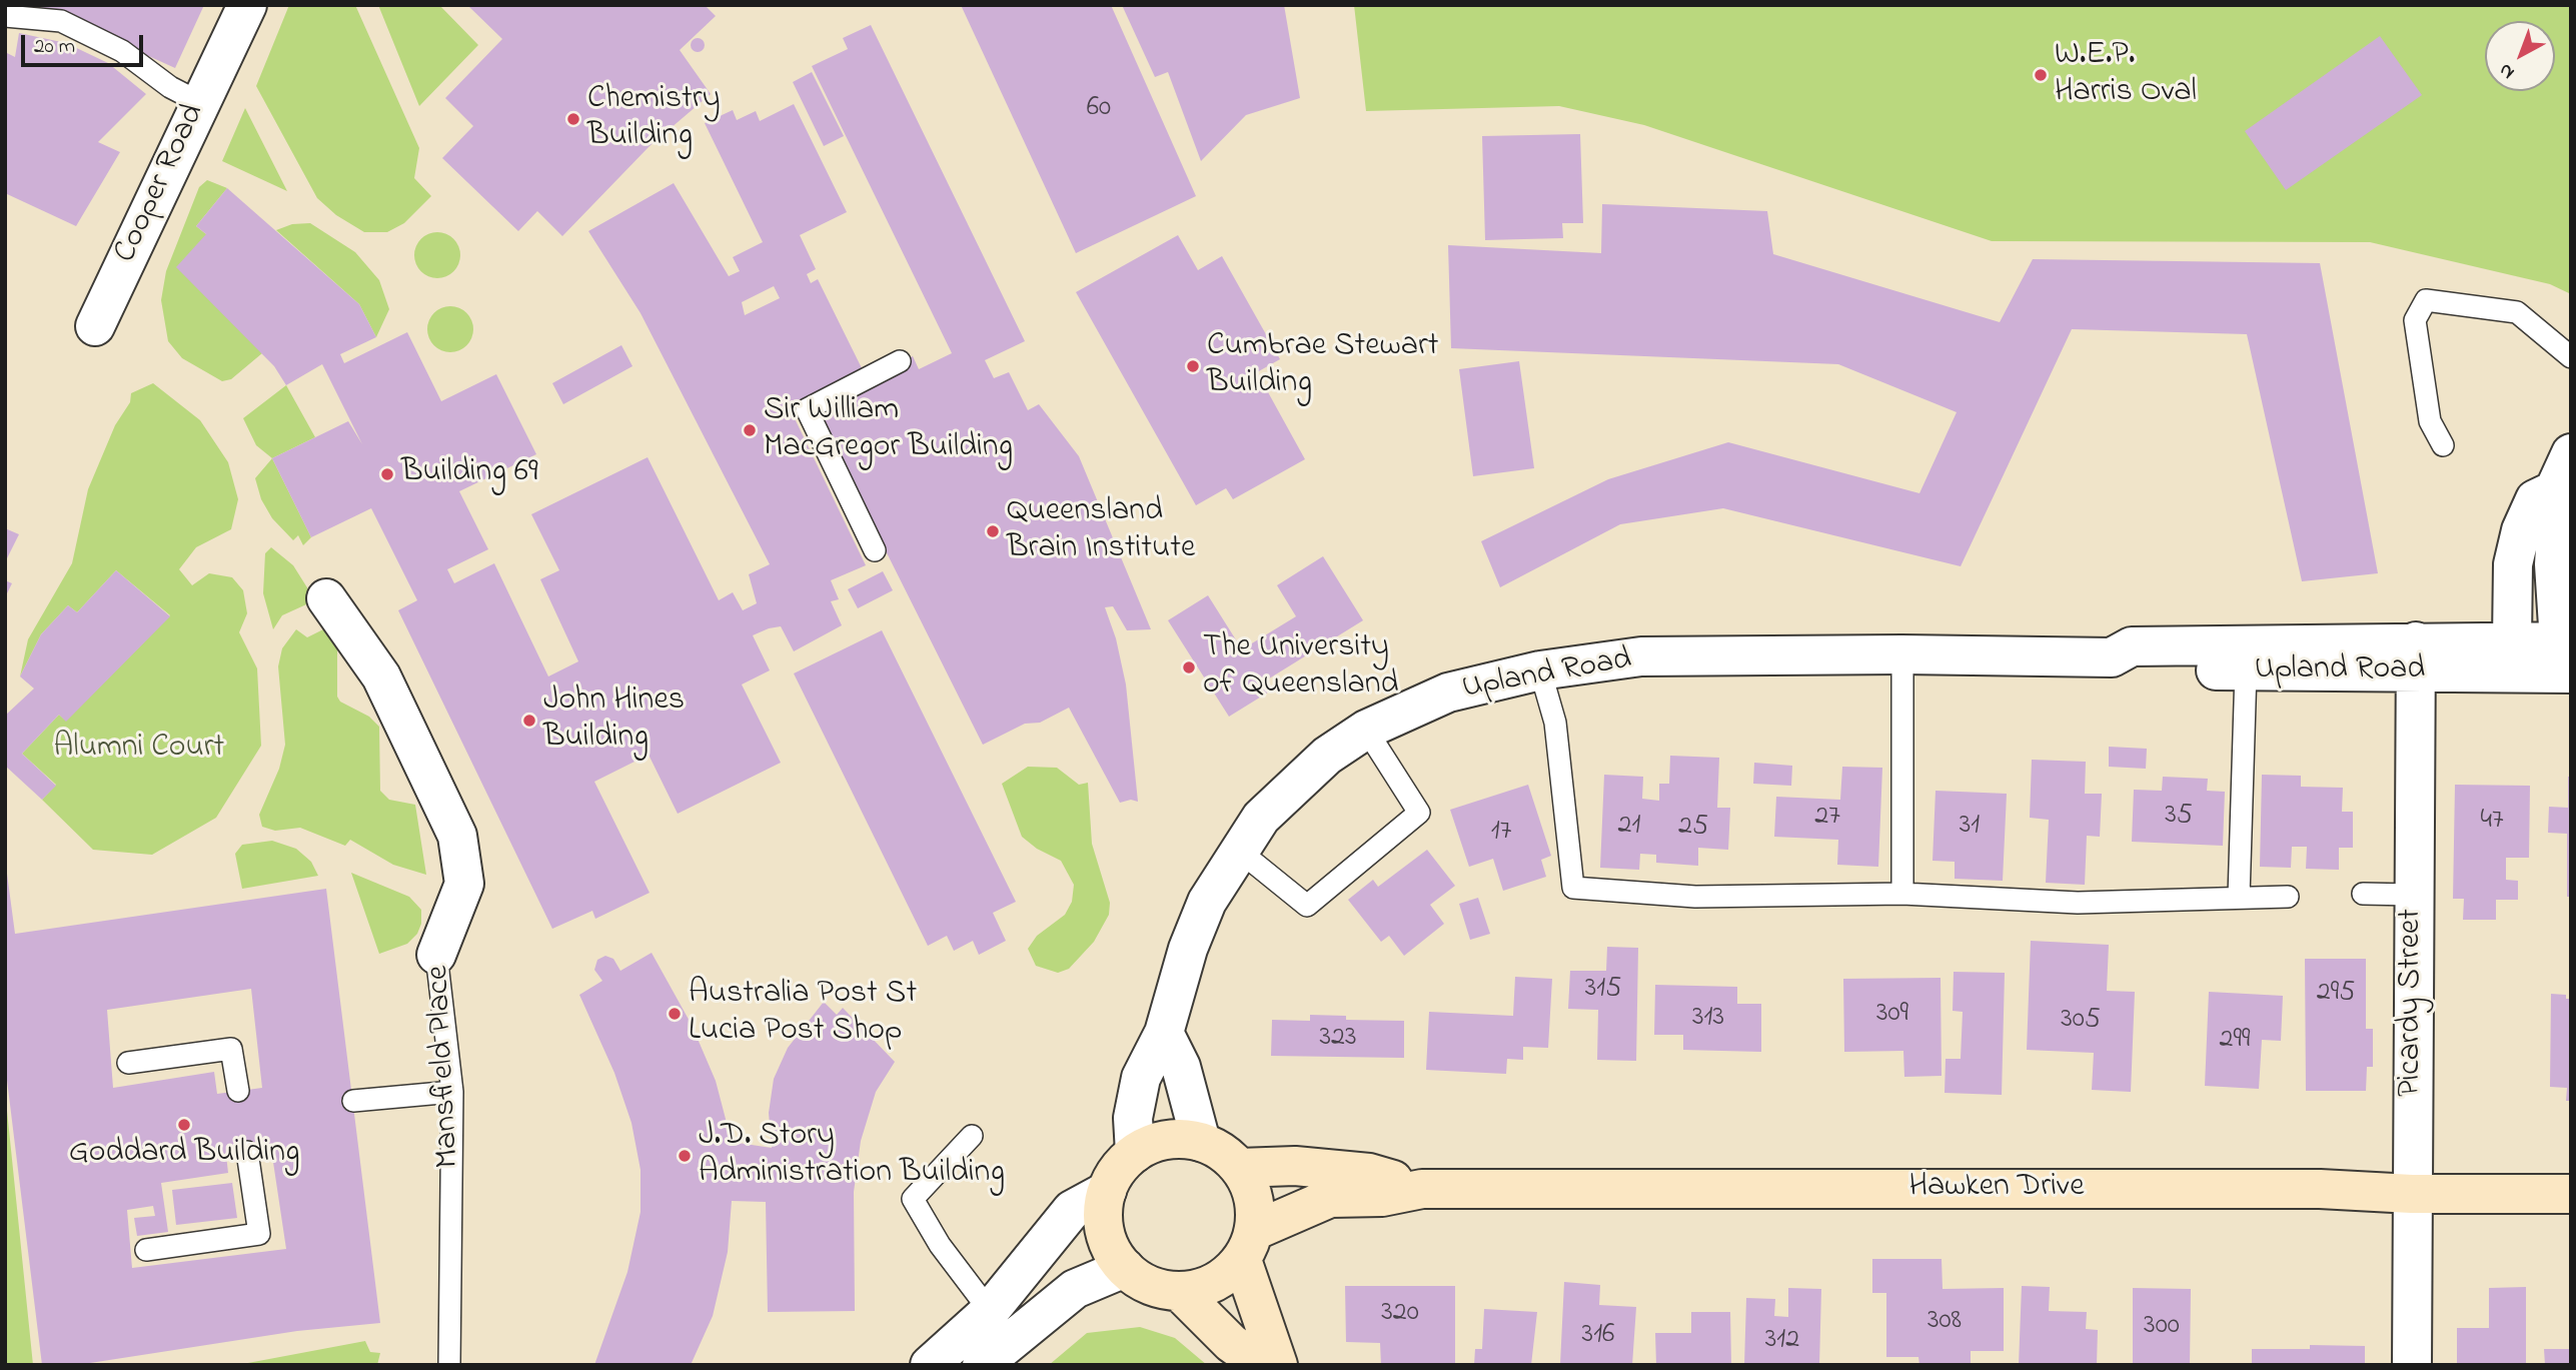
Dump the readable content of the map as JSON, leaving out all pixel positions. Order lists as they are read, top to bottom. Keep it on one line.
{"streets":{"main road":["Hawken Drive"],"street":["Cooper Road","Upland Road","Picardy Street","Mansfield Place"]},"crossings":[["Upland Road","Picardy Street"],["Upland Road","Hawken Drive"],["Picardy Street","Hawken Drive"]],"parks":["Alumni Court"],"places":["W.E.P. Harris Oval","Chemistry Building","Cumbrae Stewart Building","Sir William MacGregor Building","Building 69","Queensland Brain Institute","The University of Queensland","John Hines Building","Australia Post St Lucia Post Shop","Goddard Building","J.D. Story Administration Building"],"house_numbers":["60","35","27","47","21","31","25","17","315","295","309","313","305","323","299","320","308","300","316","312"],"scale_bar":"20 m","north":"bottom left"}
